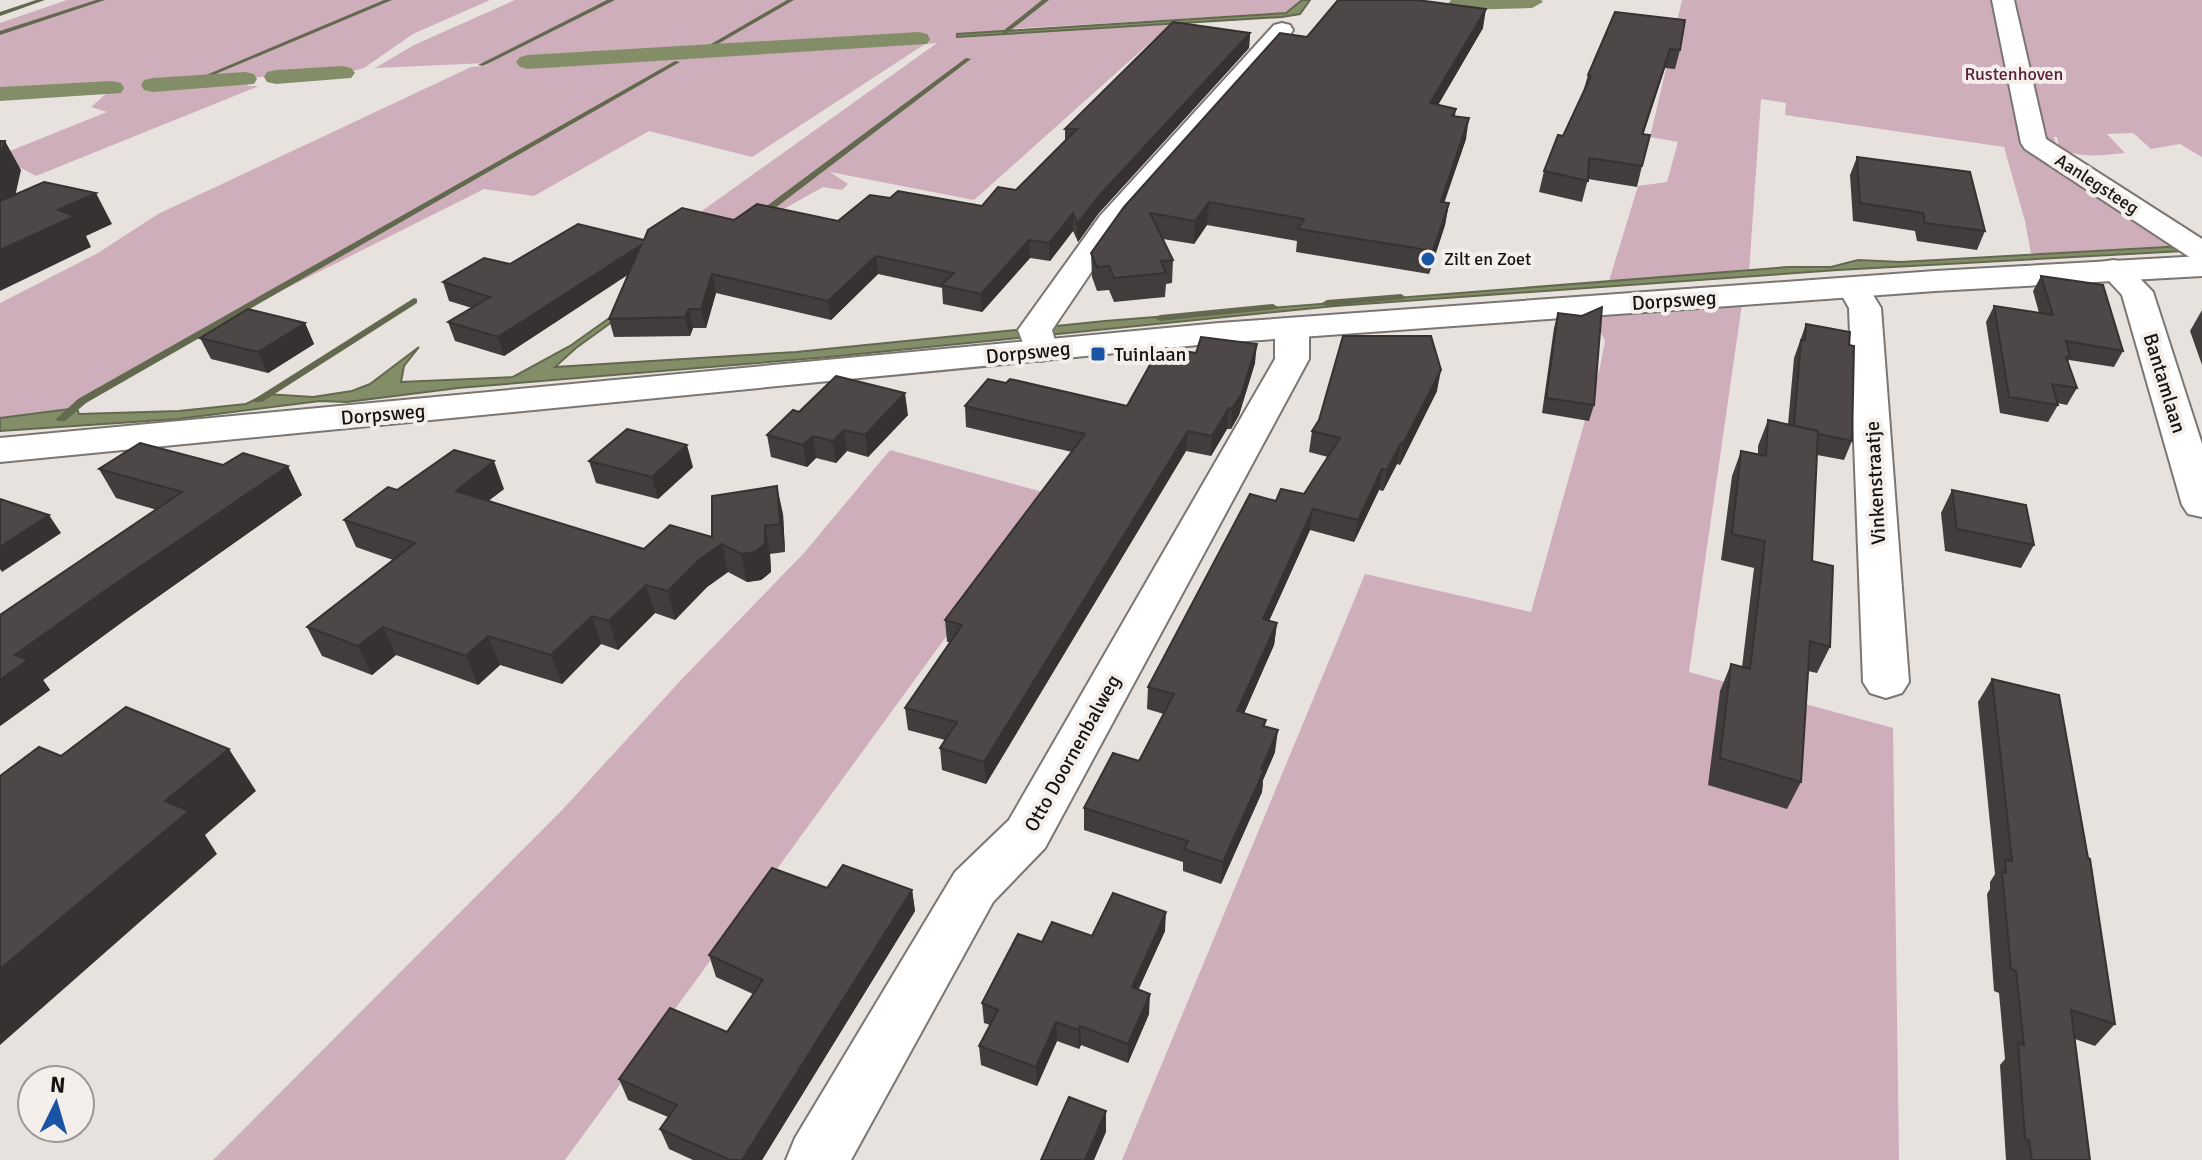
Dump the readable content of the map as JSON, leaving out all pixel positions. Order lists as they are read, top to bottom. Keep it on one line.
{"streets":{"street":["Aanlegsteeg","Dorpsweg","Bantamlaan","Vinkenstraatje","Otto Doornenbalweg"]},"crossings":[["Aanlegsteeg","Dorpsweg"],["Dorpsweg","Bantamlaan"],["Dorpsweg","Vinkenstraatje"],["Dorpsweg","Otto Doornenbalweg"]],"parks":["Rustenhoven"],"places":{"other":["Zilt en Zoet"],"transit":["Tuinlaan"]},"north":"top"}
